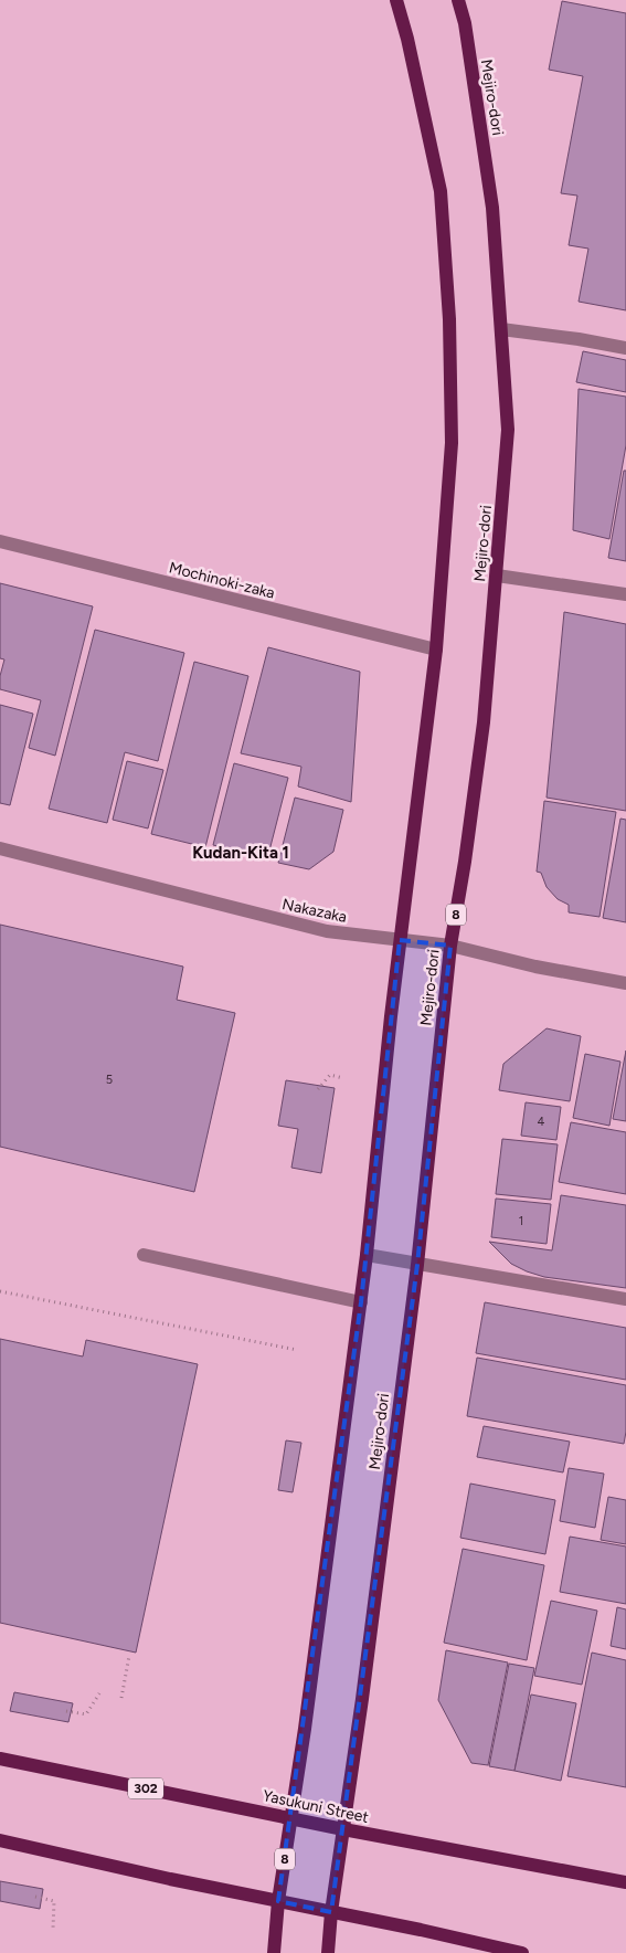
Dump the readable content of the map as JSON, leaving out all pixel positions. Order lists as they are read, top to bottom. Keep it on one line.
{"streets":{"main road":["Mejiro-dori","8","302","Yasukuni Street"],"street":["Mochinoki-zaka","Nakazaka"]},"crossings":[["Mejiro-dori","Nakazaka"],["Mejiro-dori","Yasukuni Street"],["Mochinoki-zaka","8"],["Nakazaka","8"],["8","Yasukuni Street"]],"districts":["Kudan-Kita 1"],"house_numbers":["5","4","1"]}
